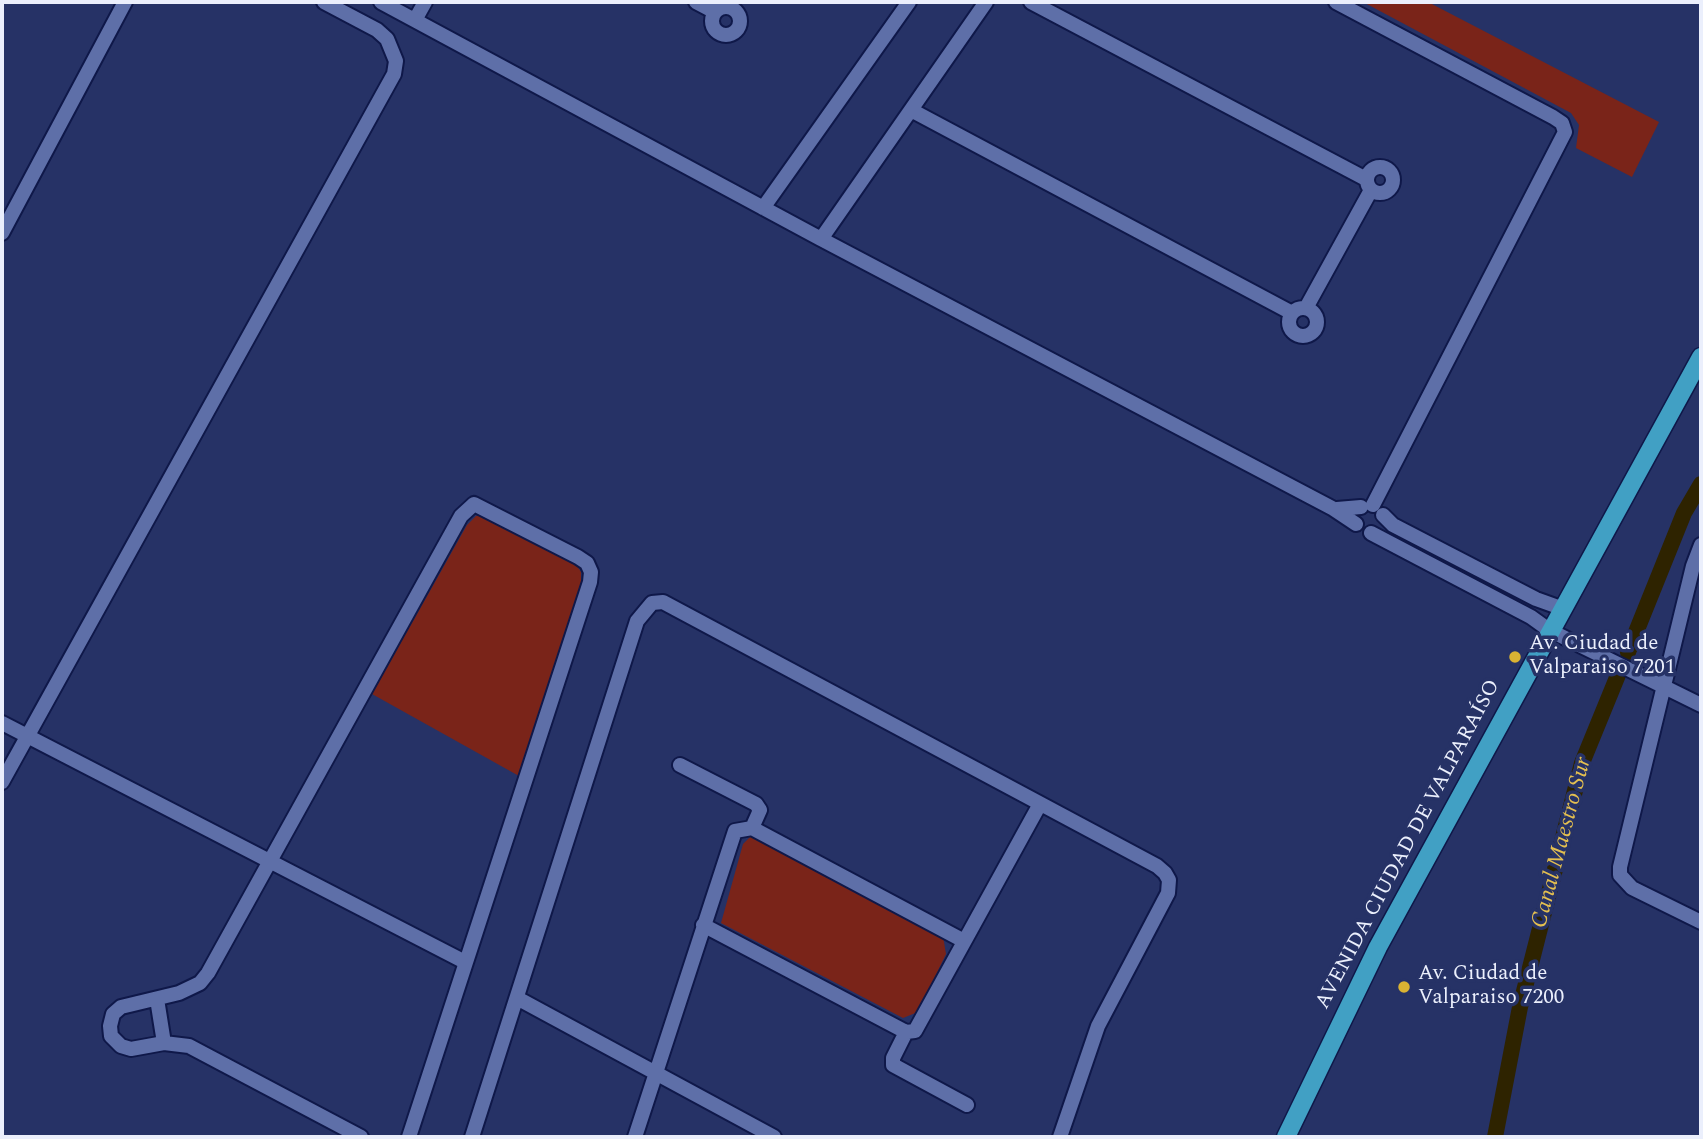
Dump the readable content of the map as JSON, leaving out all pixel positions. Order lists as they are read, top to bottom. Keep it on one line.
{"streets":{"main road":["AVENIDA CIUDAD DE VALPARAÍSO"]},"water":["Canal Maestro Sur"],"places":["Av. Ciudad de Valparaiso 7201","Av. Ciudad de Valparaiso 7200"]}
